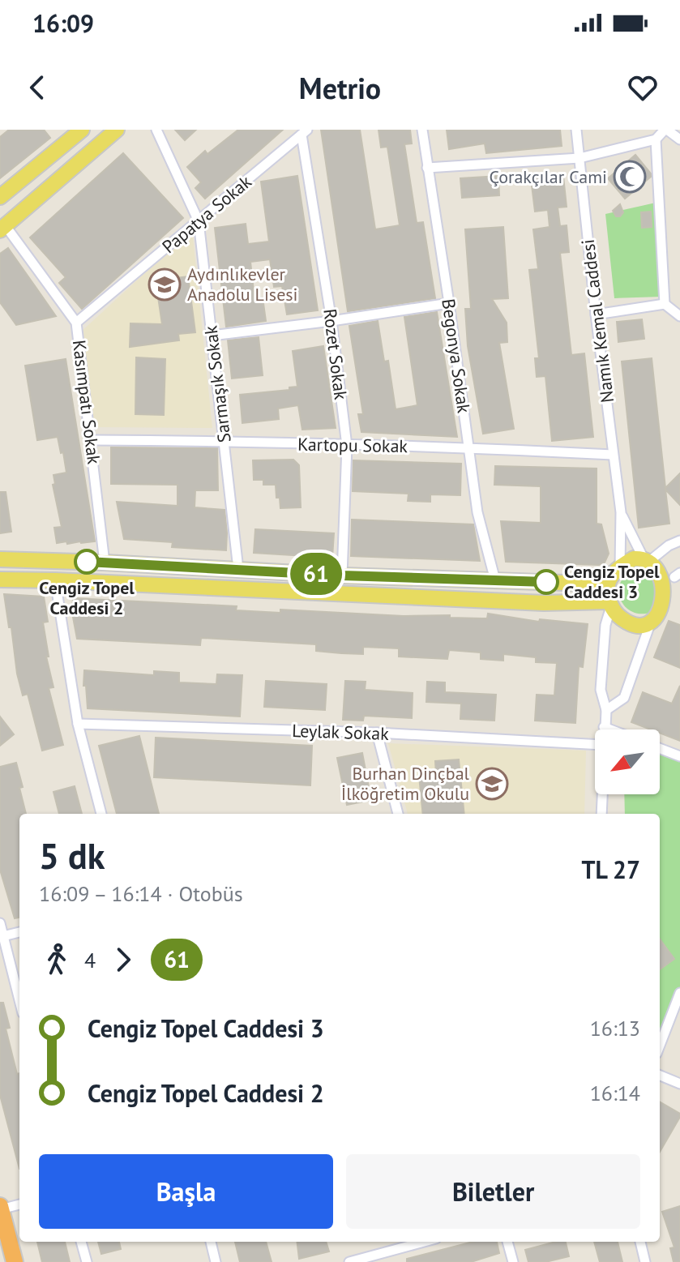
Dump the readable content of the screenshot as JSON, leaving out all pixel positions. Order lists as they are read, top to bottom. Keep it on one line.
{"streets":{"street":["Papatya Sokak","Namık Kemal Caddesi","Rozet Sokak","Begonya Sokak","Sarmaşık Sokak","Kasımpatı Sokak","Kartopu Sokak","Leylak Sokak"]},"crossings":[["Papatya Sokak","Rozet Sokak"],["Papatya Sokak","Sarmaşık Sokak"],["Papatya Sokak","Kasımpatı Sokak"],["Namık Kemal Caddesi","Kartopu Sokak"],["Rozet Sokak","Kartopu Sokak"],["Begonya Sokak","Kartopu Sokak"],["Sarmaşık Sokak","Kartopu Sokak"],["Kasımpatı Sokak","Kartopu Sokak"]],"places":{"mosque":["Çorakçılar Cami"],"school or university":["Aydınlıkevler Anadolu Lisesi","Burhan Dinçbal İlköğretim Okulu"],"other":["Cengiz Topel Caddesi 2","Cengiz Topel Caddesi 3"]},"lines":["bus line 61"],"north":"bottom left","page":{"status":"16:09","header":"Metrio","on_map":"61","heading":["5 dk","16:09 – 16:14 · Otobüs","TL 27"],"legs":["4","61"],"list":[{"name":"Cengiz Topel Caddesi 3","value":"16:13"},{"name":"Cengiz Topel Caddesi 2","value":"16:14"}],"buttons":["Başla","Biletler"]}}
